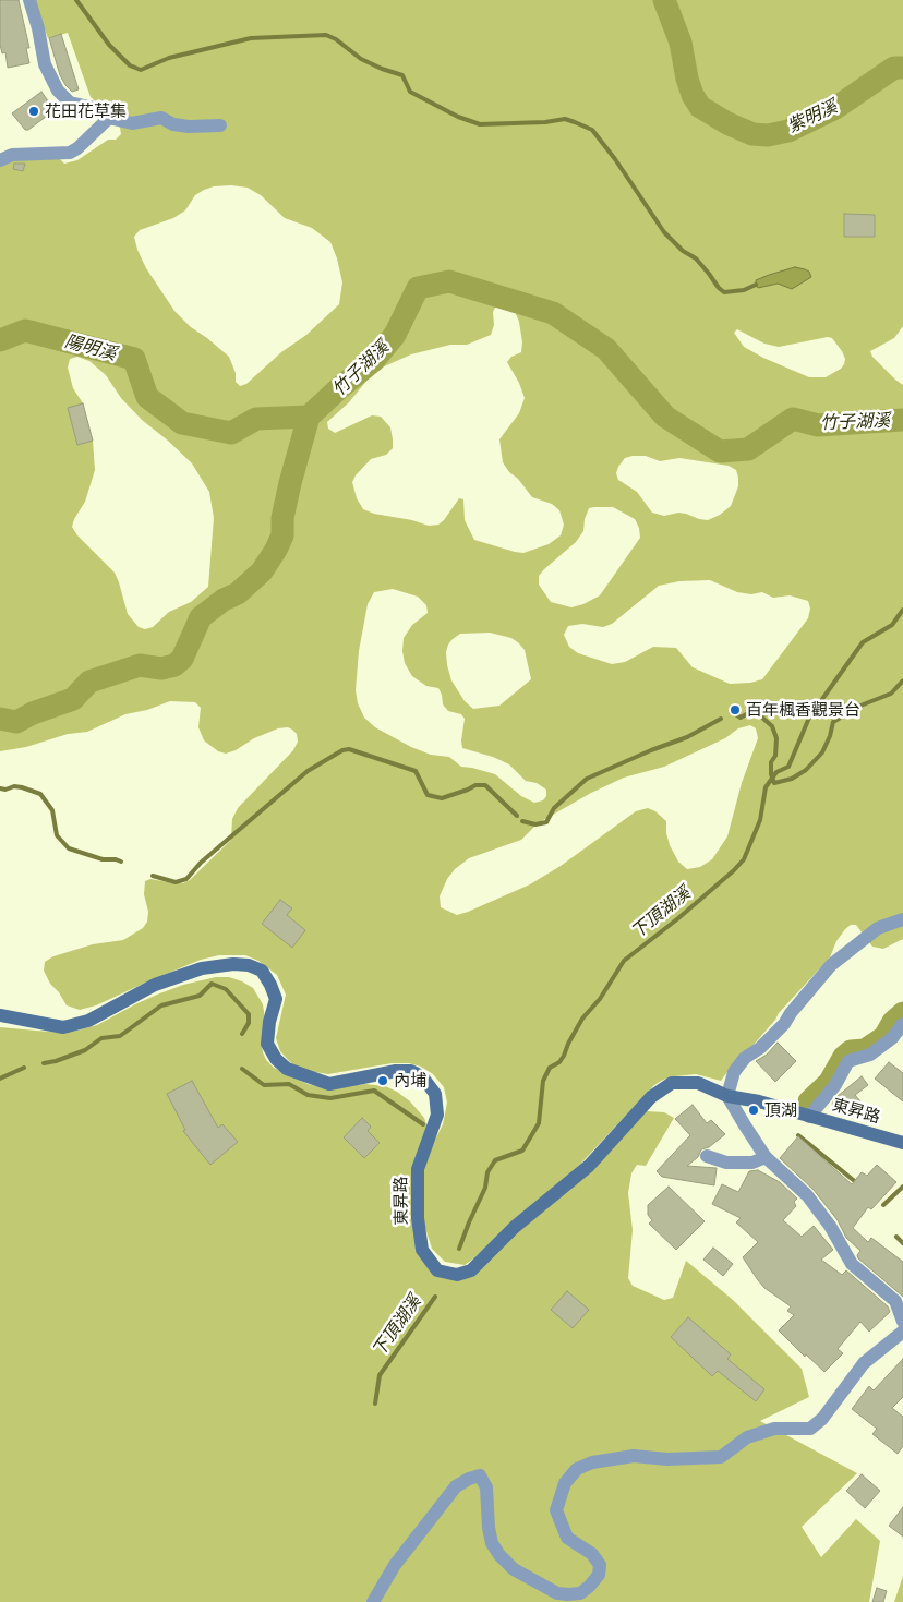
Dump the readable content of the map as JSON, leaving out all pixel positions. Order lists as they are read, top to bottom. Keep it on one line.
{"streets":{"street":["東昇路"]},"water":["紫明溪","陽明溪","竹子湖溪","下頂湖溪"],"places":["花田花草集","百年楓香觀景台","內埔","頂湖"]}
